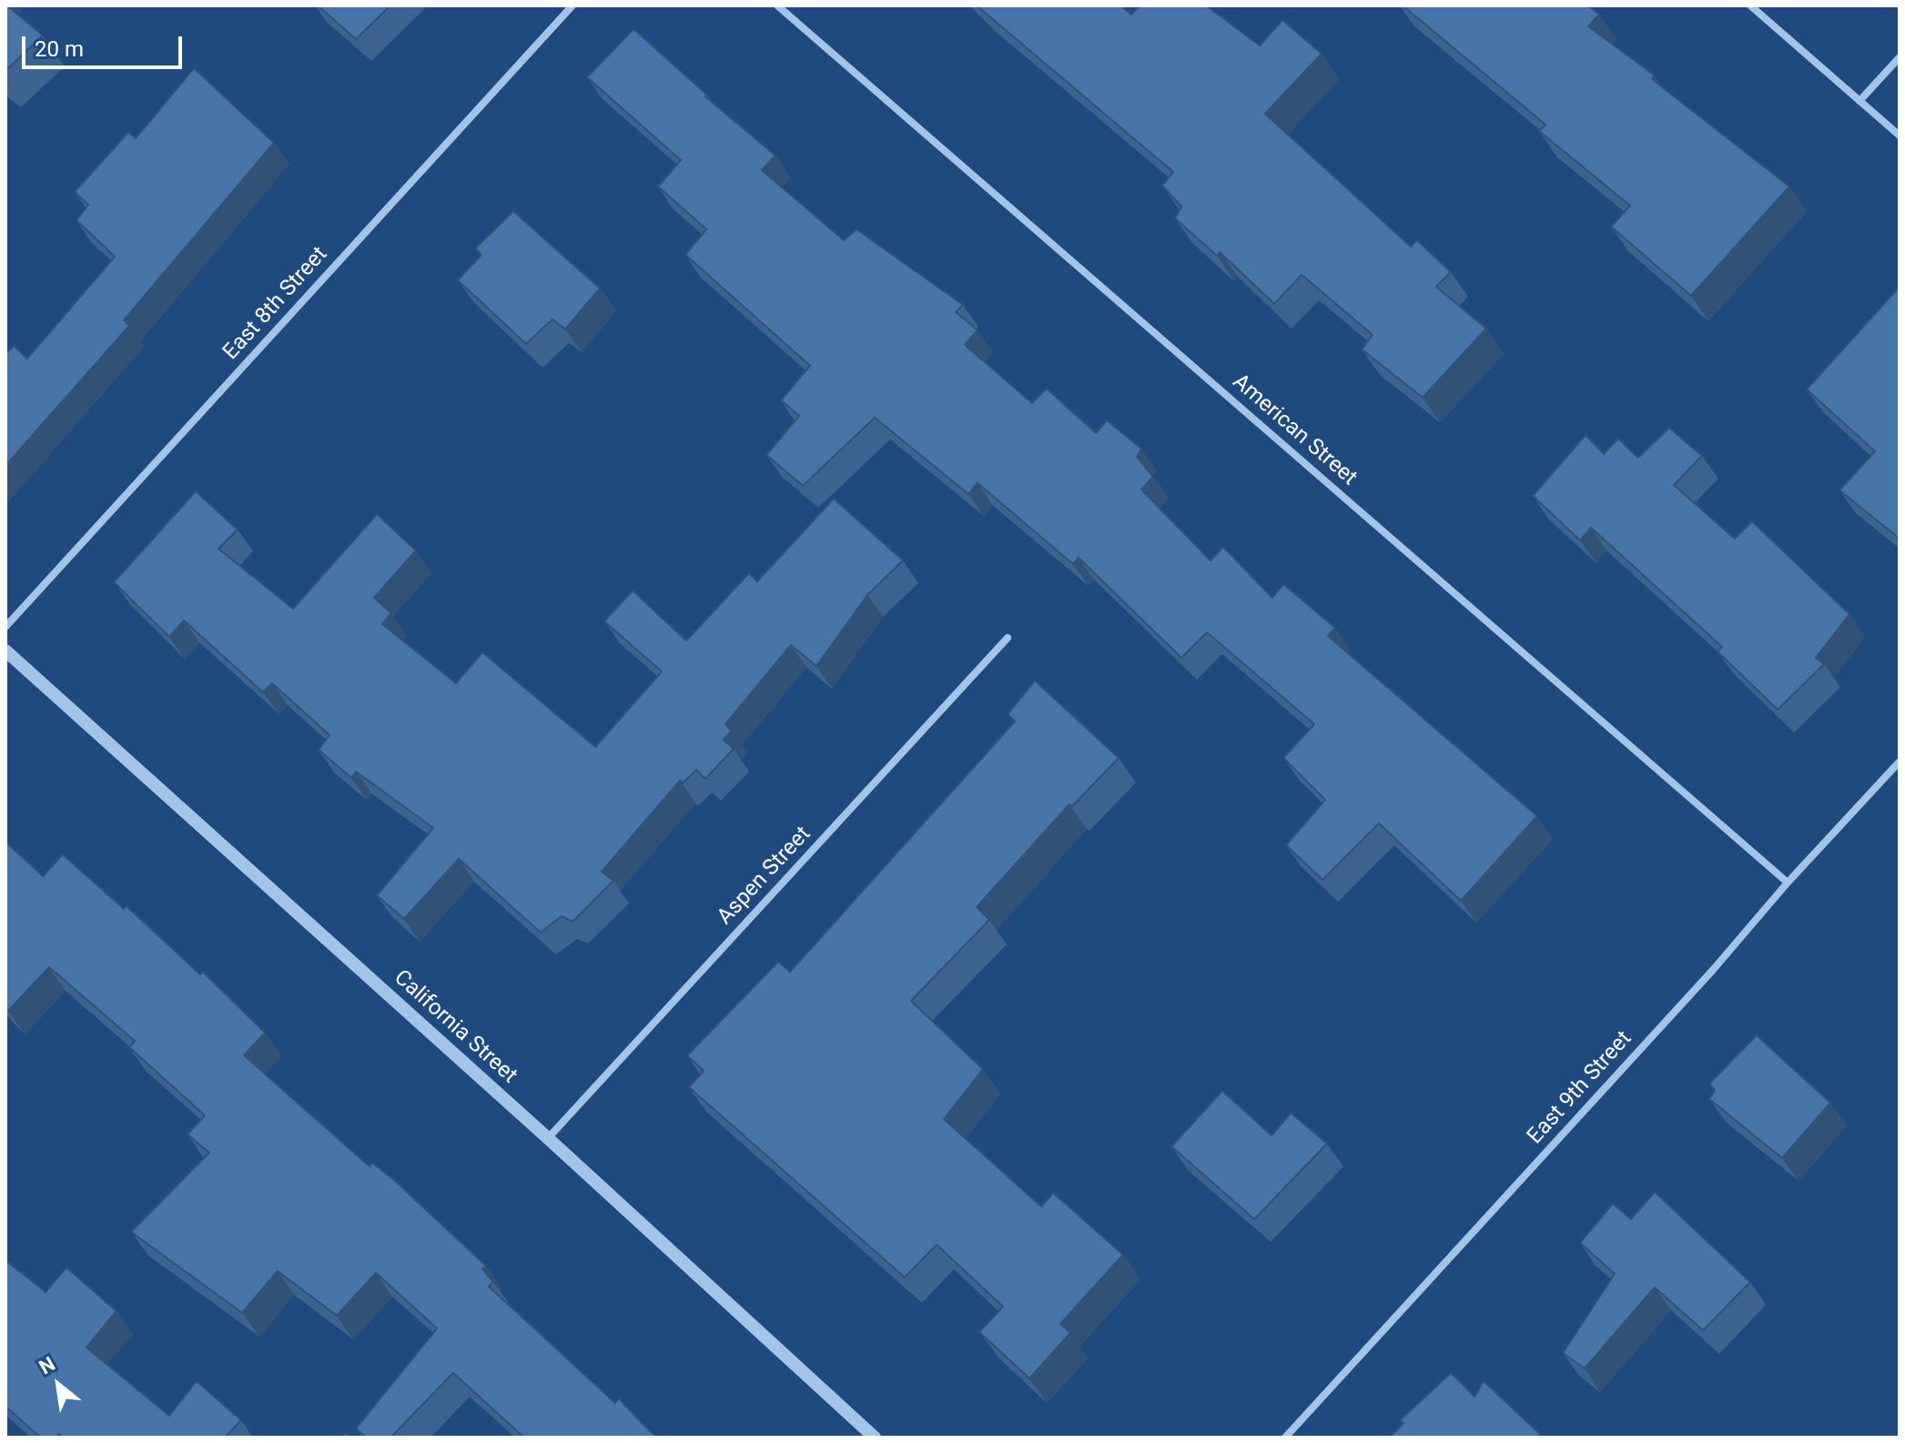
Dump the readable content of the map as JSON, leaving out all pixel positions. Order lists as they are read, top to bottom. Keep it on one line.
{"streets":{"street":["East 8th Street","American Street","Aspen Street","California Street","East 9th Street"]},"crossings":[["American Street","East 9th Street"],["Aspen Street","California Street"]],"scale_bar":"20 m","north":"top left"}
